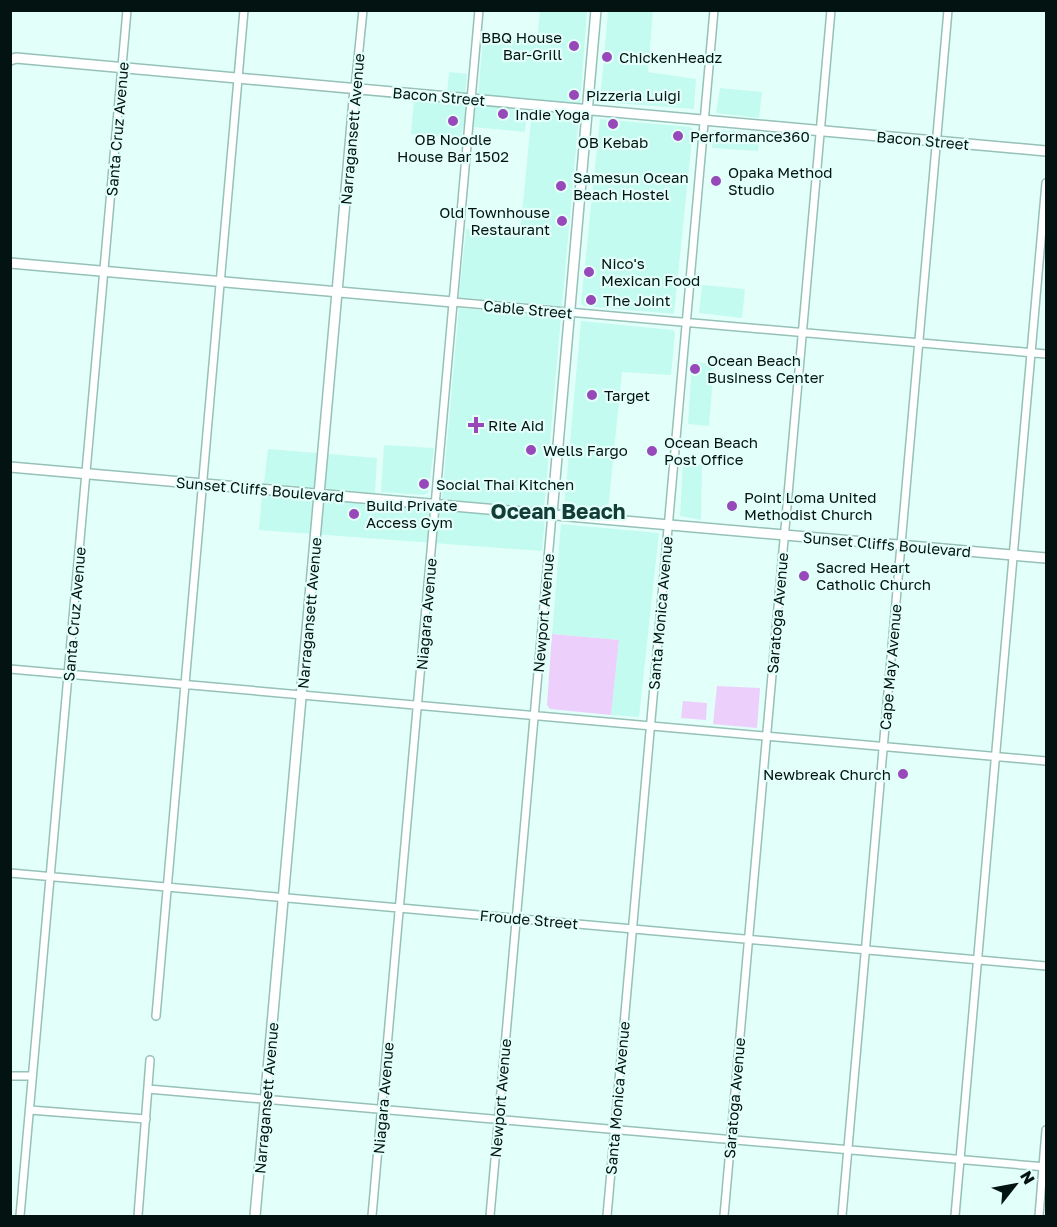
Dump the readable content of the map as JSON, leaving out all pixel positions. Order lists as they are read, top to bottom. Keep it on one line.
{"streets":{"street":["Bacon Street","Santa Cruz Avenue","Narragansett Avenue","Cable Street","Sunset Cliffs Boulevard","Newport Avenue","Santa Monica Avenue","Saratoga Avenue","Niagara Avenue","Cape May Avenue","Froude Street"]},"crossings":[["Bacon Street","Santa Cruz Avenue"],["Bacon Street","Narragansett Avenue"],["Bacon Street","Newport Avenue"],["Bacon Street","Santa Monica Avenue"],["Bacon Street","Saratoga Avenue"],["Bacon Street","Niagara Avenue"],["Bacon Street","Cape May Avenue"],["Santa Cruz Avenue","Cable Street"],["Santa Cruz Avenue","Sunset Cliffs Boulevard"],["Santa Cruz Avenue","Froude Street"],["Narragansett Avenue","Cable Street"],["Narragansett Avenue","Sunset Cliffs Boulevard"],["Narragansett Avenue","Froude Street"],["Cable Street","Newport Avenue"],["Cable Street","Santa Monica Avenue"],["Cable Street","Saratoga Avenue"],["Cable Street","Niagara Avenue"],["Cable Street","Cape May Avenue"],["Sunset Cliffs Boulevard","Newport Avenue"],["Sunset Cliffs Boulevard","Santa Monica Avenue"],["Sunset Cliffs Boulevard","Saratoga Avenue"],["Sunset Cliffs Boulevard","Niagara Avenue"],["Sunset Cliffs Boulevard","Cape May Avenue"],["Newport Avenue","Froude Street"],["Santa Monica Avenue","Froude Street"],["Saratoga Avenue","Froude Street"],["Niagara Avenue","Froude Street"],["Cape May Avenue","Froude Street"]],"districts":["Ocean Beach"],"places":{"other":["BBQ House Bar-Grill","ChickenHeadz","Pizzeria Luigi","Indie Yoga","OB Noodle House Bar 1502","OB Kebab","Performance360","Opaka Method Studio","Samesun Ocean Beach Hostel","Old Townhouse Restaurant","Nico's Mexican Food","The Joint","Ocean Beach Business Center","Target","Wells Fargo","Ocean Beach Post Office","Social Thai Kitchen","Point Loma United Methodist Church","Build Private Access Gym","Sacred Heart Catholic Church","Newbreak Church"],"health":["Rite Aid"]},"north":"top right"}
